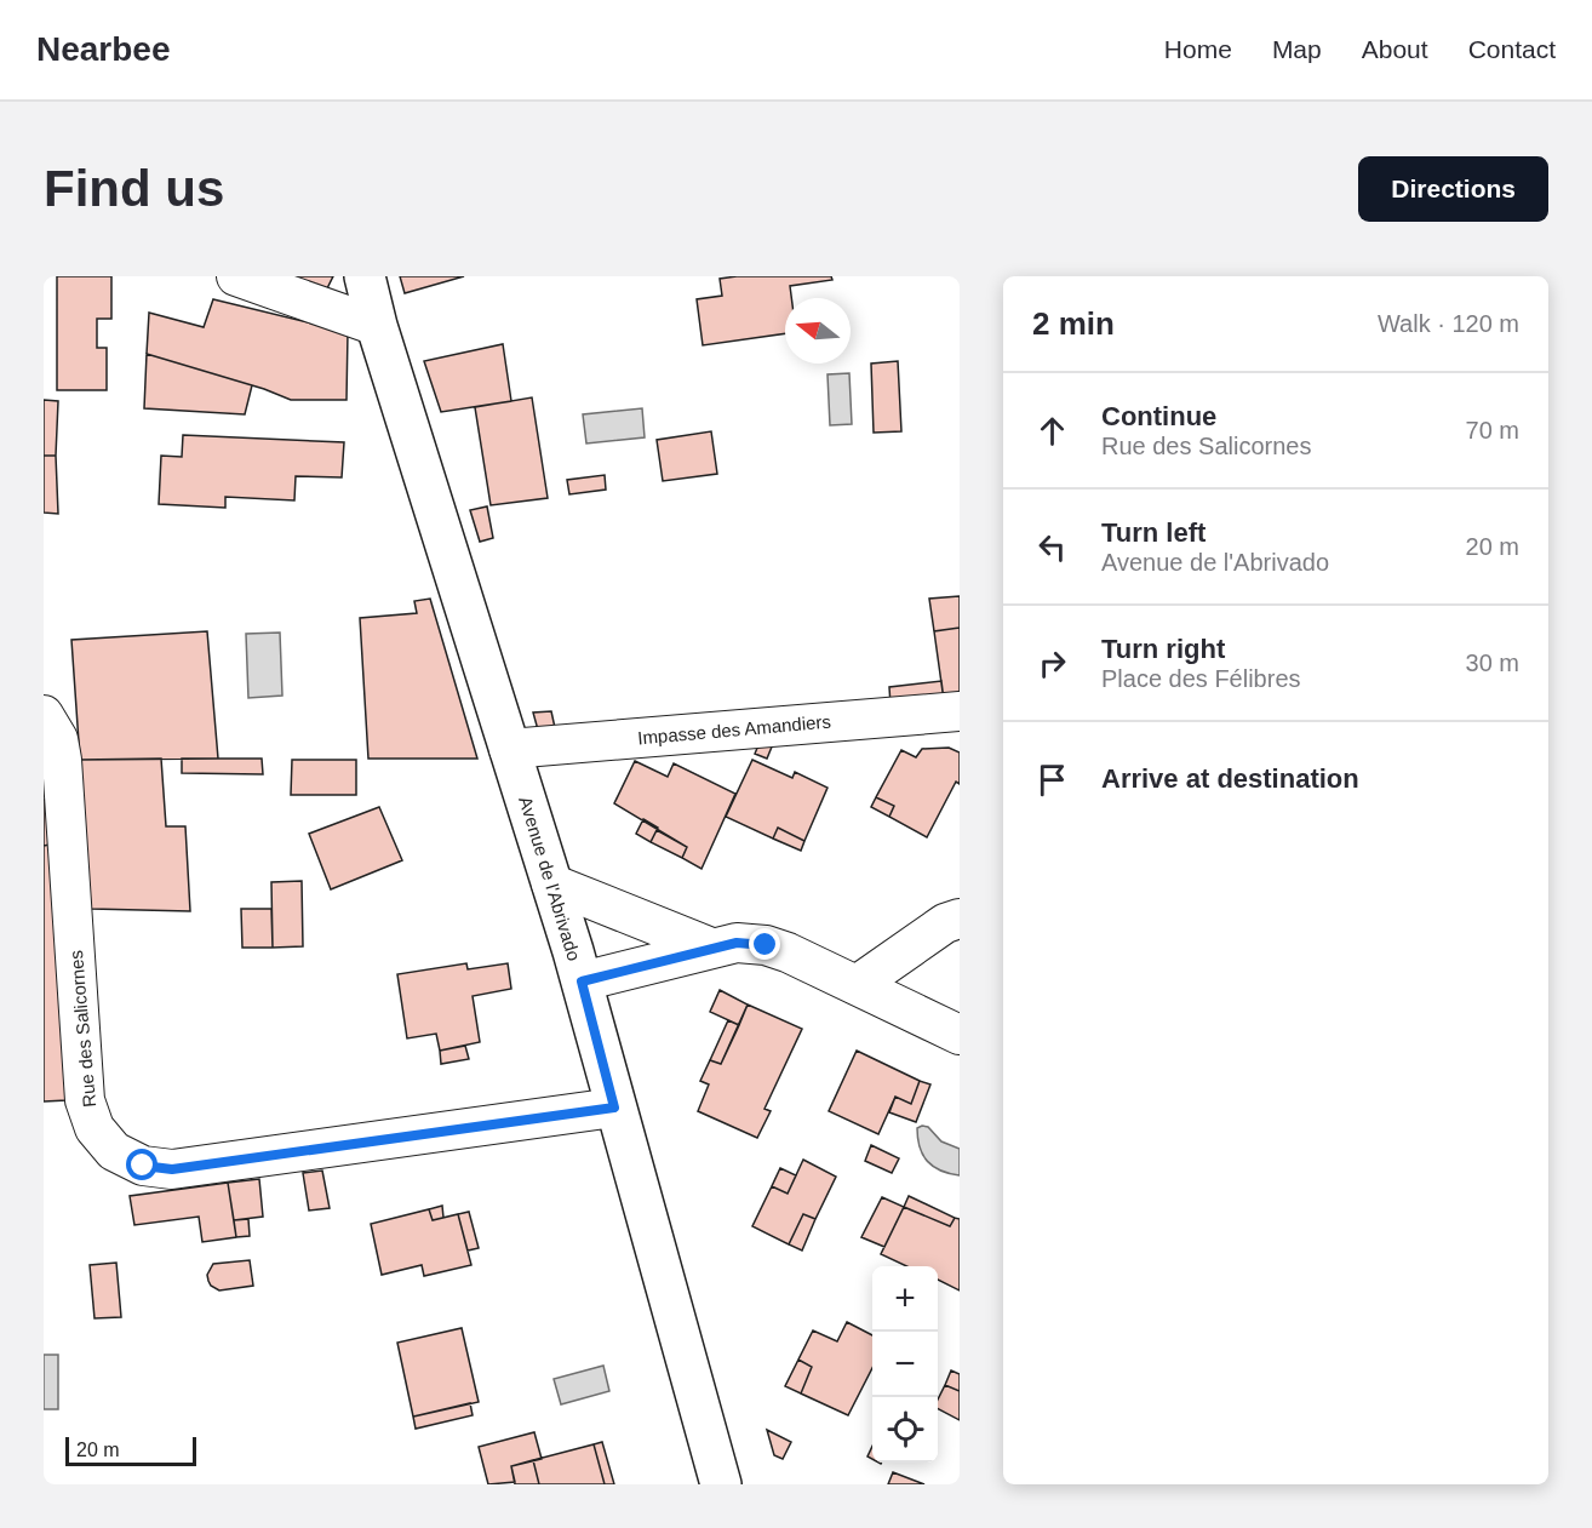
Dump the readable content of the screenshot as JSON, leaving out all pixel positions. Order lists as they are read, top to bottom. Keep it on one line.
{"streets":{"street":["Impasse des Amandiers","Avenue de l'Abrivado","Rue des Salicornes"]},"crossings":[["Impasse des Amandiers","Avenue de l'Abrivado"],["Avenue de l'Abrivado","Rue des Salicornes"]],"scale_bar":"20 m","north":"left","page":{"header":"Nearbee","nav":["Home","Map","About","Contact"],"buttons":"Directions","title":"Find us","heading":["2 min","Walk · 120 m"],"list":[["Continue","Rue des Salicornes","70 m"],["Turn left","Avenue de l'Abrivado","20 m"],["Turn right","Place des Félibres","30 m"],"Arrive at destination"],"map_buttons":["+","−"],"scale":"20 m"}}
